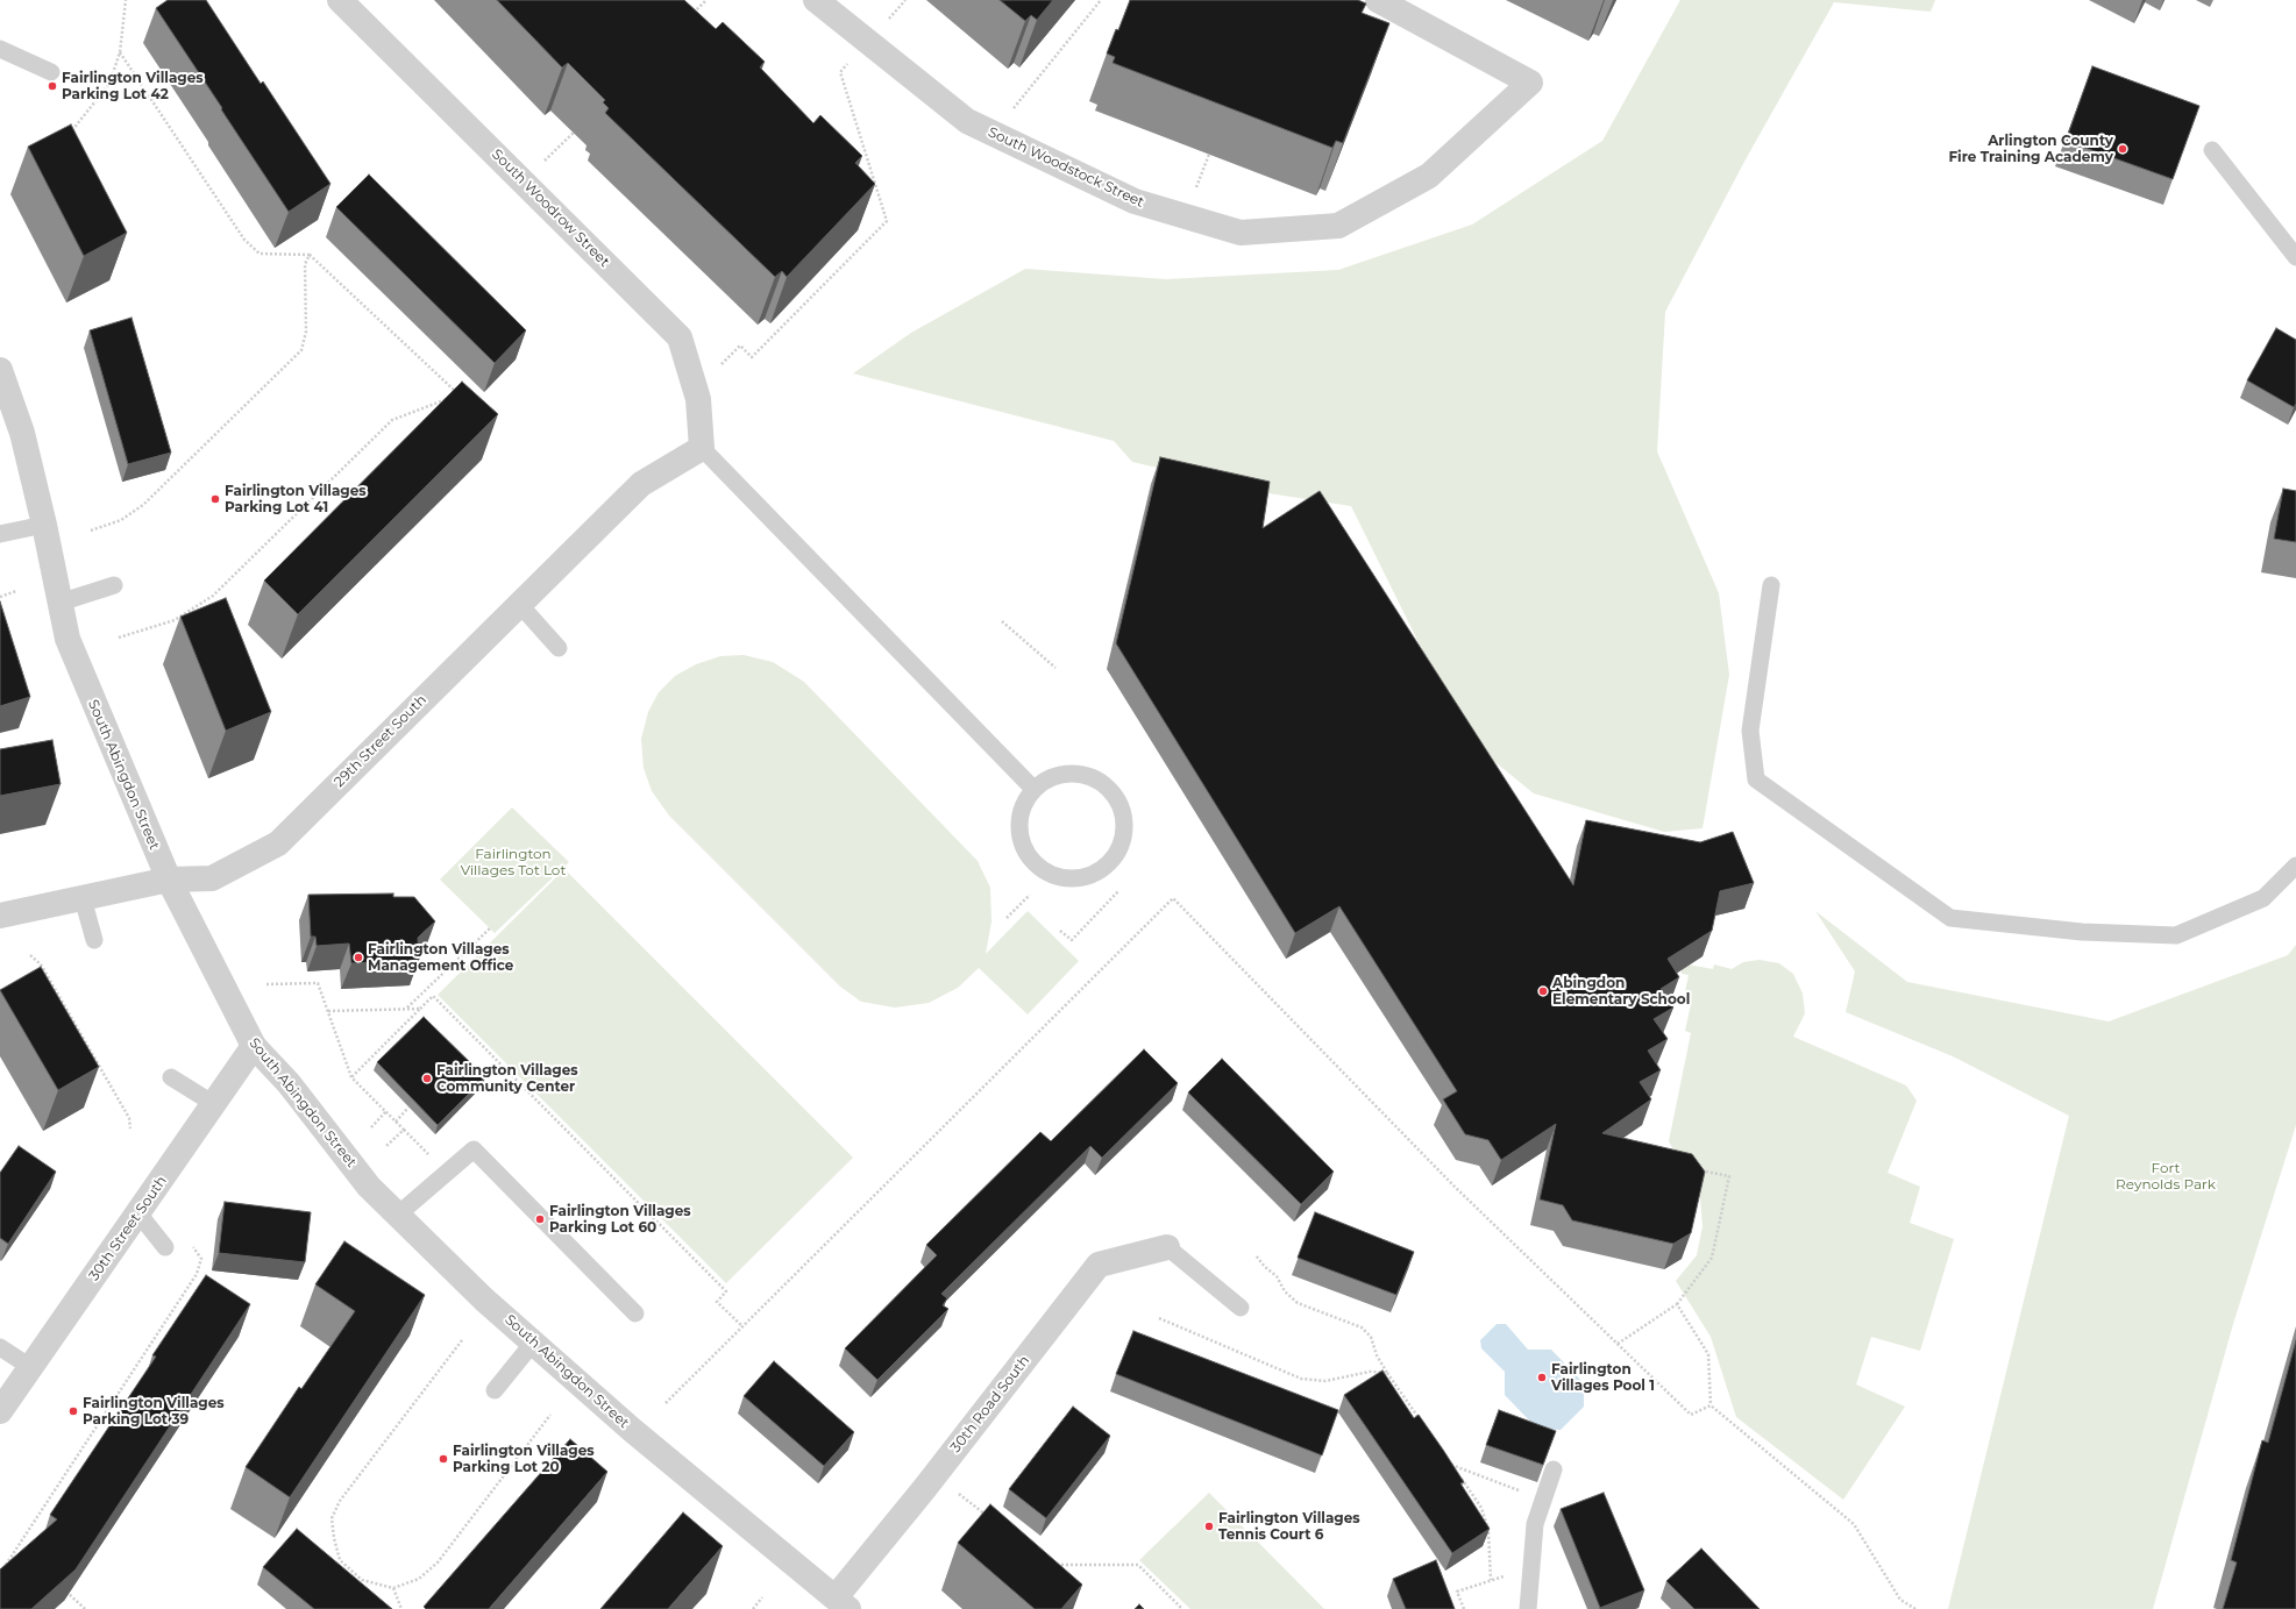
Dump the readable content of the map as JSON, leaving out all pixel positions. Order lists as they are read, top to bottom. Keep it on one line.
{"streets":{"street":["South Woodstock Street","South Woodrow Street","29th Street South","South Abingdon Street","30th Street South","30th Road South"]},"crossings":[["South Woodrow Street","29th Street South"],["29th Street South","South Abingdon Street"],["South Abingdon Street","30th Street South"],["South Abingdon Street","30th Road South"]],"parks":["Fairlington Villages Tot Lot","Fort Reynolds Park"],"places":["Fairlington Villages Parking Lot 42","Arlington County Fire Training Academy","Fairlington Villages Parking Lot 41","Fairlington Villages Management Office","Abingdon Elementary School","Fairlington Villages Community Center","Fairlington Villages Parking Lot 60","Fairlington Villages Pool 1","Fairlington Villages Parking Lot 39","Fairlington Villages Parking Lot 20","Fairlington Villages Tennis Court 6"]}
